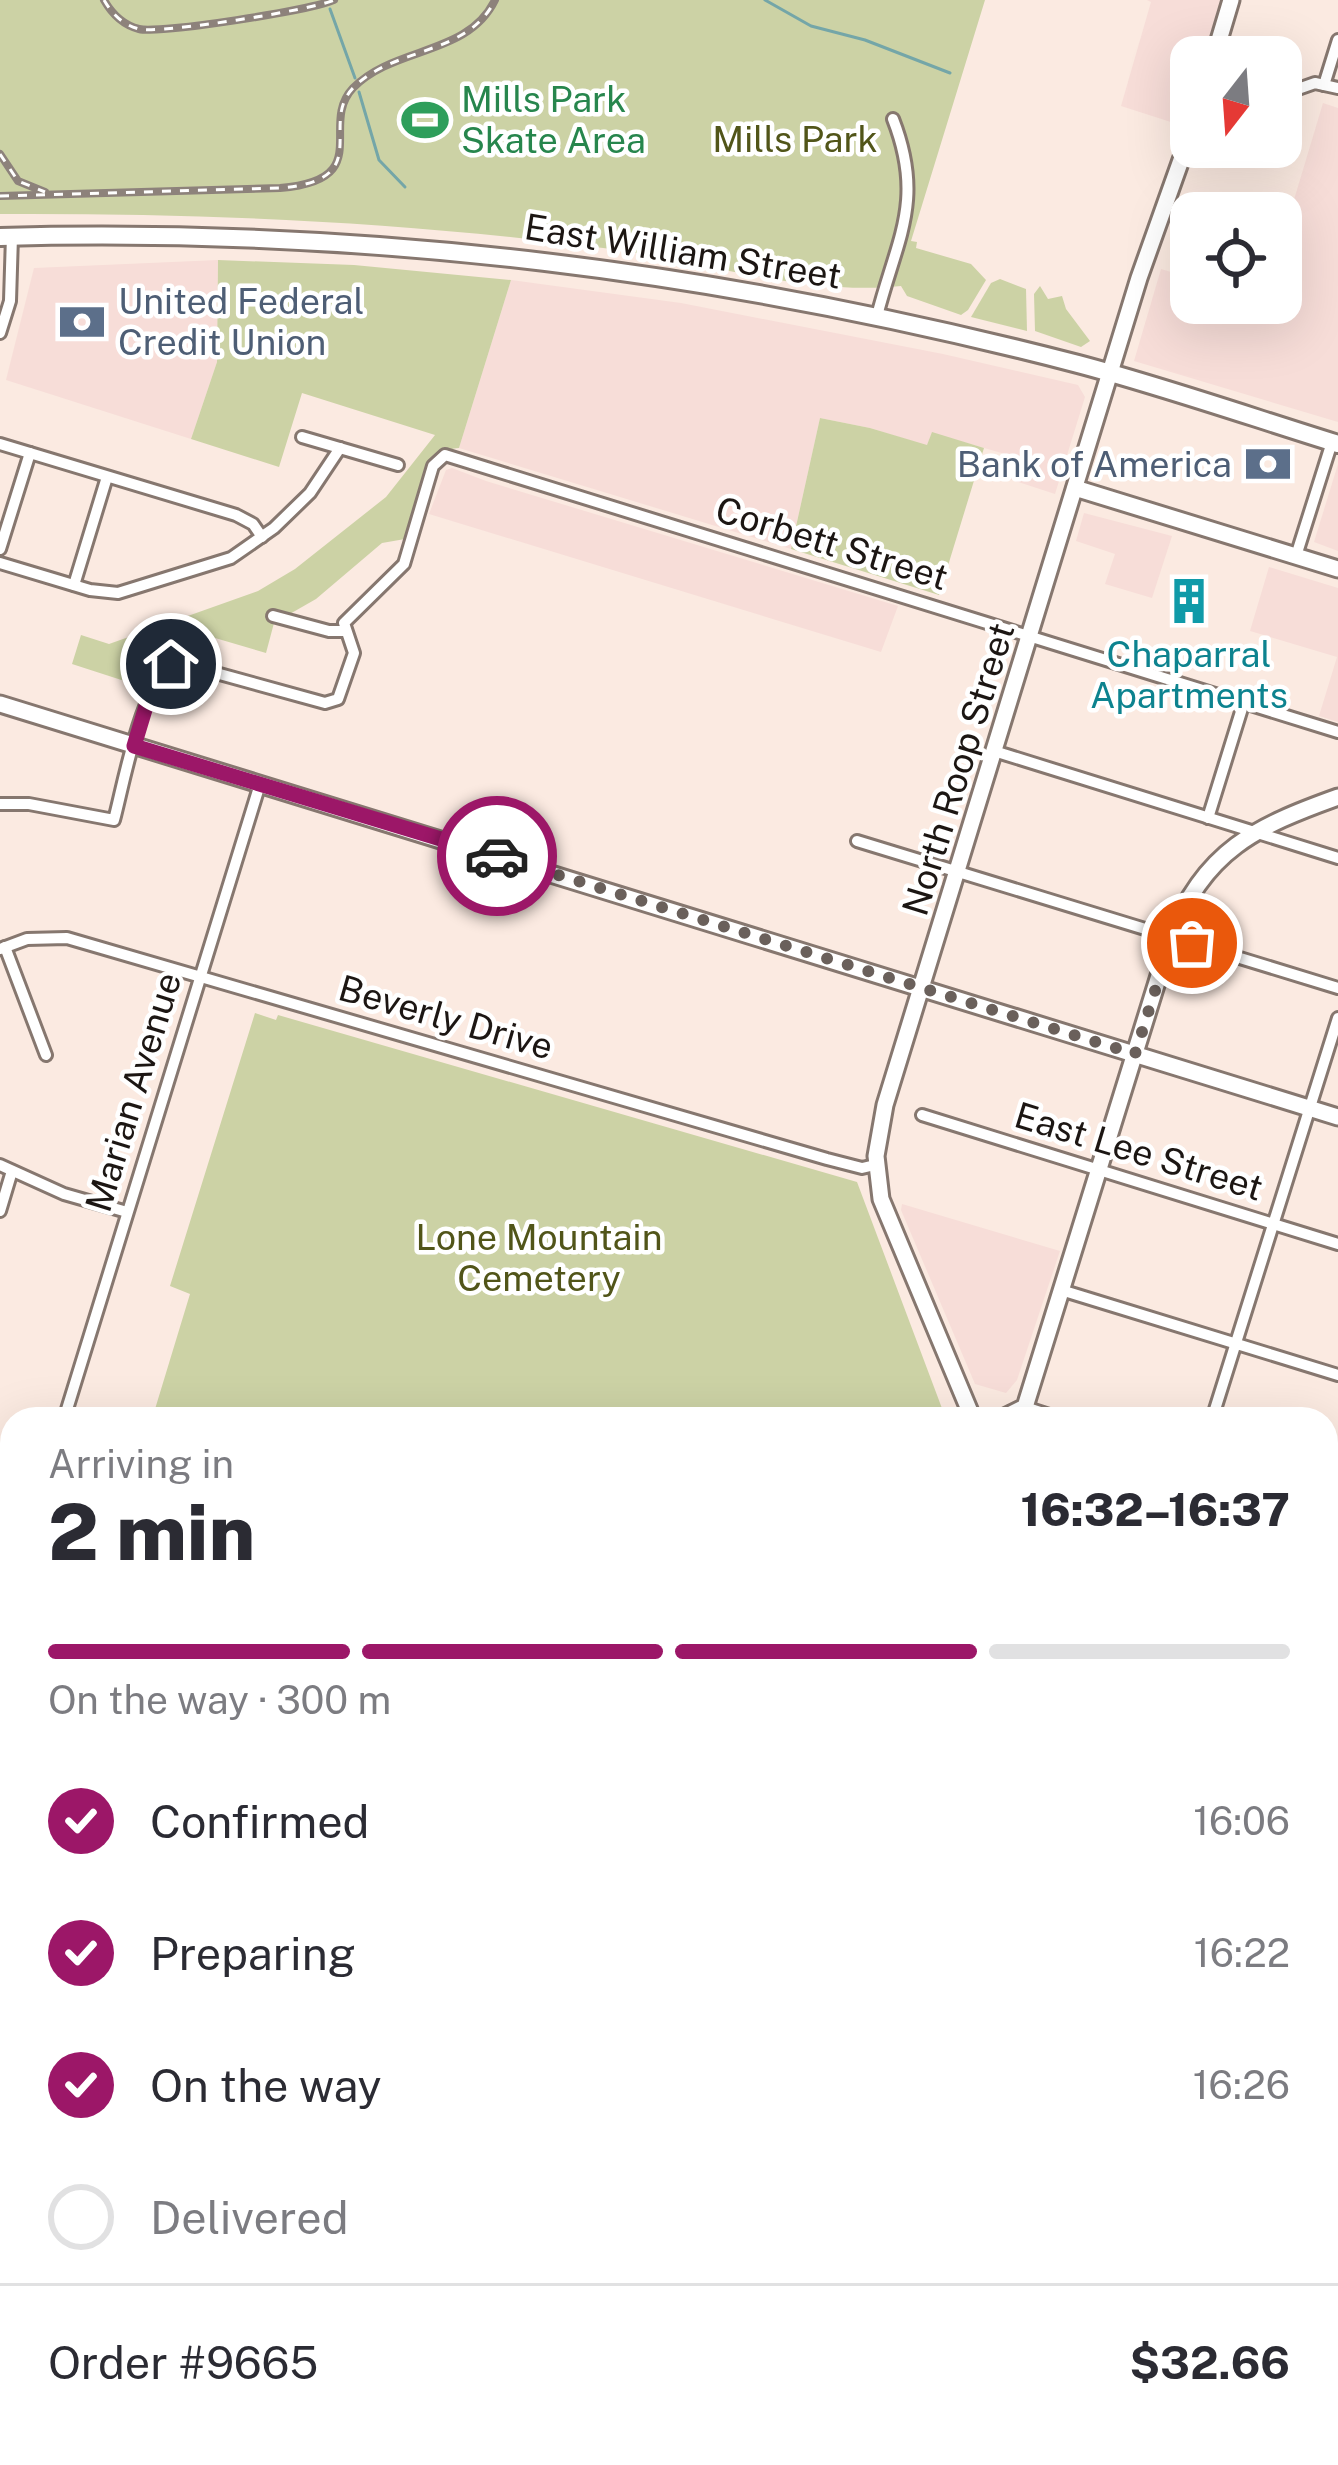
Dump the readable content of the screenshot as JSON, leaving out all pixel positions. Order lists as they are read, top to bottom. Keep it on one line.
{"streets":{"main road":["East William Street"],"street":["Corbett Street","North Roop Street","Beverly Drive","Marian Avenue","East Lee Street"]},"crossings":[["East William Street","North Roop Street"],["Corbett Street","North Roop Street"],["North Roop Street","Beverly Drive"],["Beverly Drive","Marian Avenue"]],"parks":["Mills Park","Lone Mountain Cemetery"],"places":{"sports":["Mills Park Skate Area"],"bank":["United Federal Credit Union","Bank of America"],"building":["Chaparral Apartments"]},"north":"bottom","page":{"heading":["2 min","Arriving in","16:32–16:37"],"panel":["Order #9665","$32.66"],"bar":"On the way · 300 m","list":[["Confirmed","16:06"],["Preparing","16:22"],["On the way","16:26"],"Delivered"]}}
